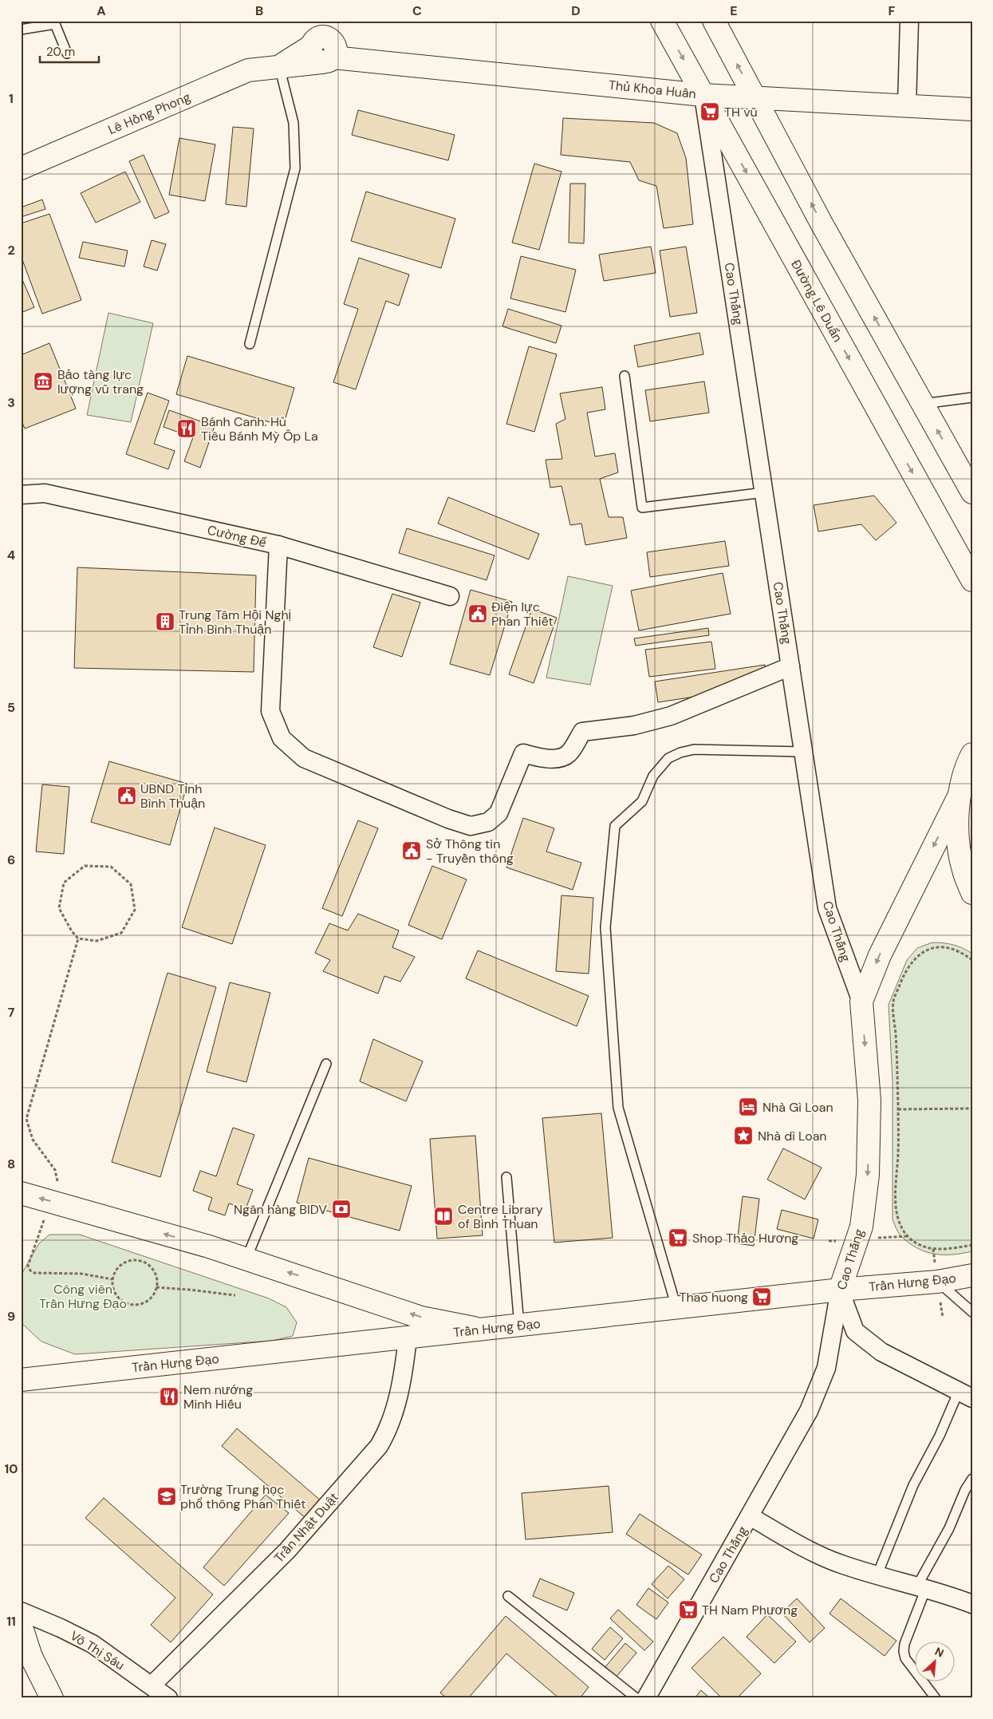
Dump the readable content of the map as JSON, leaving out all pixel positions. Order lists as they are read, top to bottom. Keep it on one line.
{"streets":{"main road":["Thủ Khoa Huân","Lê Hồng Phong","Cao Thắng","Đường Lê Duẩn","Trần Hưng Đạo"],"street":["Cường Để","Trần Nhật Duật","Võ Thị Sáu"]},"crossings":[["Thủ Khoa Huân","Lê Hồng Phong"],["Thủ Khoa Huân","Cao Thắng"],["Thủ Khoa Huân","Đường Lê Duẩn"],["Cao Thắng","Đường Lê Duẩn"],["Cao Thắng","Trần Hưng Đạo"],["Trần Hưng Đạo","Trần Nhật Duật"],["Trần Nhật Duật","Võ Thị Sáu"]],"parks":["Công viên Trần Hưng Đạo"],"places":{"supermarket":["TH vũ","Shop Thảo Hương","Thao huong","TH Nam Phương"],"museum":["Bảo tàng lực lượng vũ trang"],"restaurant":["Bánh Canh. Hů Tiêu Bánh Mỳ Ôp La","Nem nướng Minh Hiếu"],"public building":["Điện lực Phan Thiết","UBND Tỉnh Bình Thuận","Sở Thông tin - Truyền thông"],"building":["Trung Tâm Hội Nghị Tỉnh Bình Thuận"],"hotel":["Nhà Gì Loan"],"place":["Nhà dì Loan"],"bank":["Ngân hàng BIDV"],"library":["Centre Library of Binh Thuan"],"school or university":["Trường Trung học phổ thông Phan Thiết"]},"scale_bar":"20 m","north":"top right","grid":{"columns":["A","B","C","D","E","F"],"rows":["1","2","3","4","5","6","7","8","9","10","11"]}}
